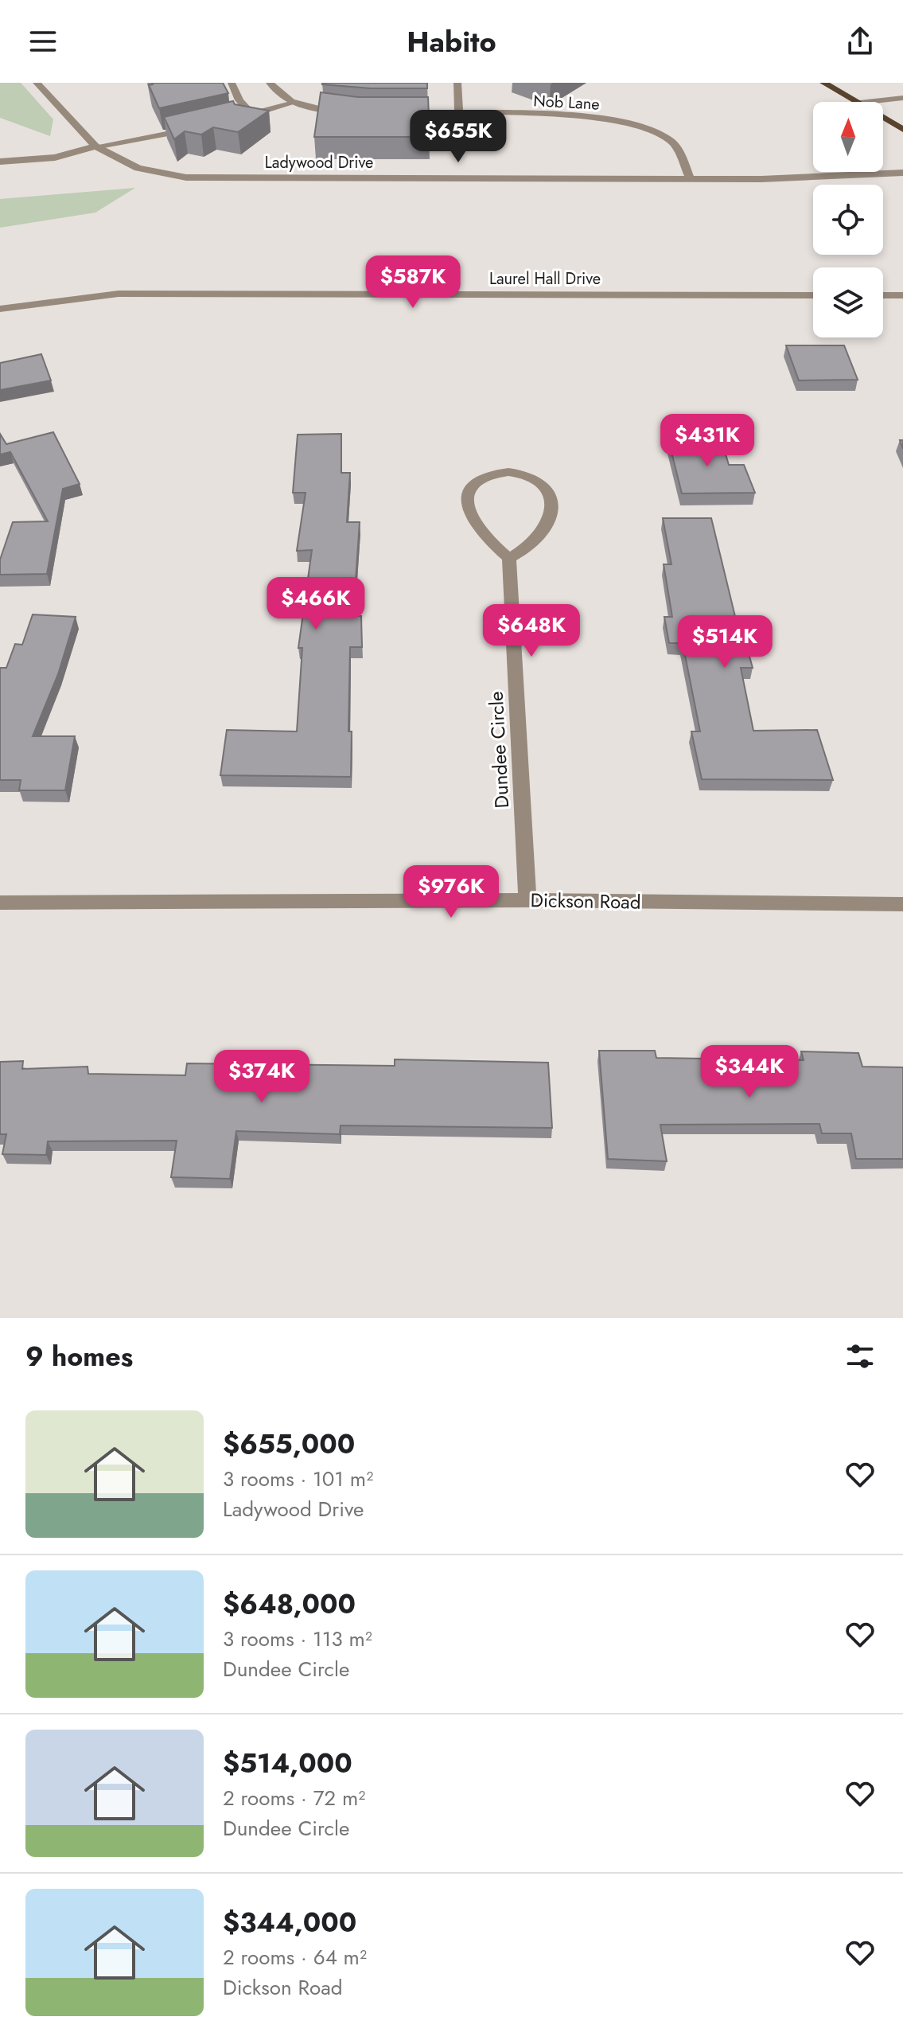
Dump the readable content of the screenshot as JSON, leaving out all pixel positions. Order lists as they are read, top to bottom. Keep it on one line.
{"streets":{"street":["Nob Lane","Ladywood Drive","Laurel Hall Drive","Dundee Circle","Dickson Road"]},"crossings":[["Nob Lane","Ladywood Drive"],["Dundee Circle","Dickson Road"]],"north":"top","page":{"header":"Habito","price":["$655K","$587K","$431K","$466K","$648K","$514K","$976K","$344K","$374K"],"heading":"9 homes","list":[{"name":"$655,000","note":"3 rooms · 101 m² · Ladywood Drive"},{"name":"$648,000","note":"3 rooms · 113 m² · Dundee Circle"},{"name":"$514,000","note":"2 rooms · 72 m² · Dundee Circle"},{"name":"$344,000","note":"2 rooms · 64 m² · Dickson Road"}]}}
